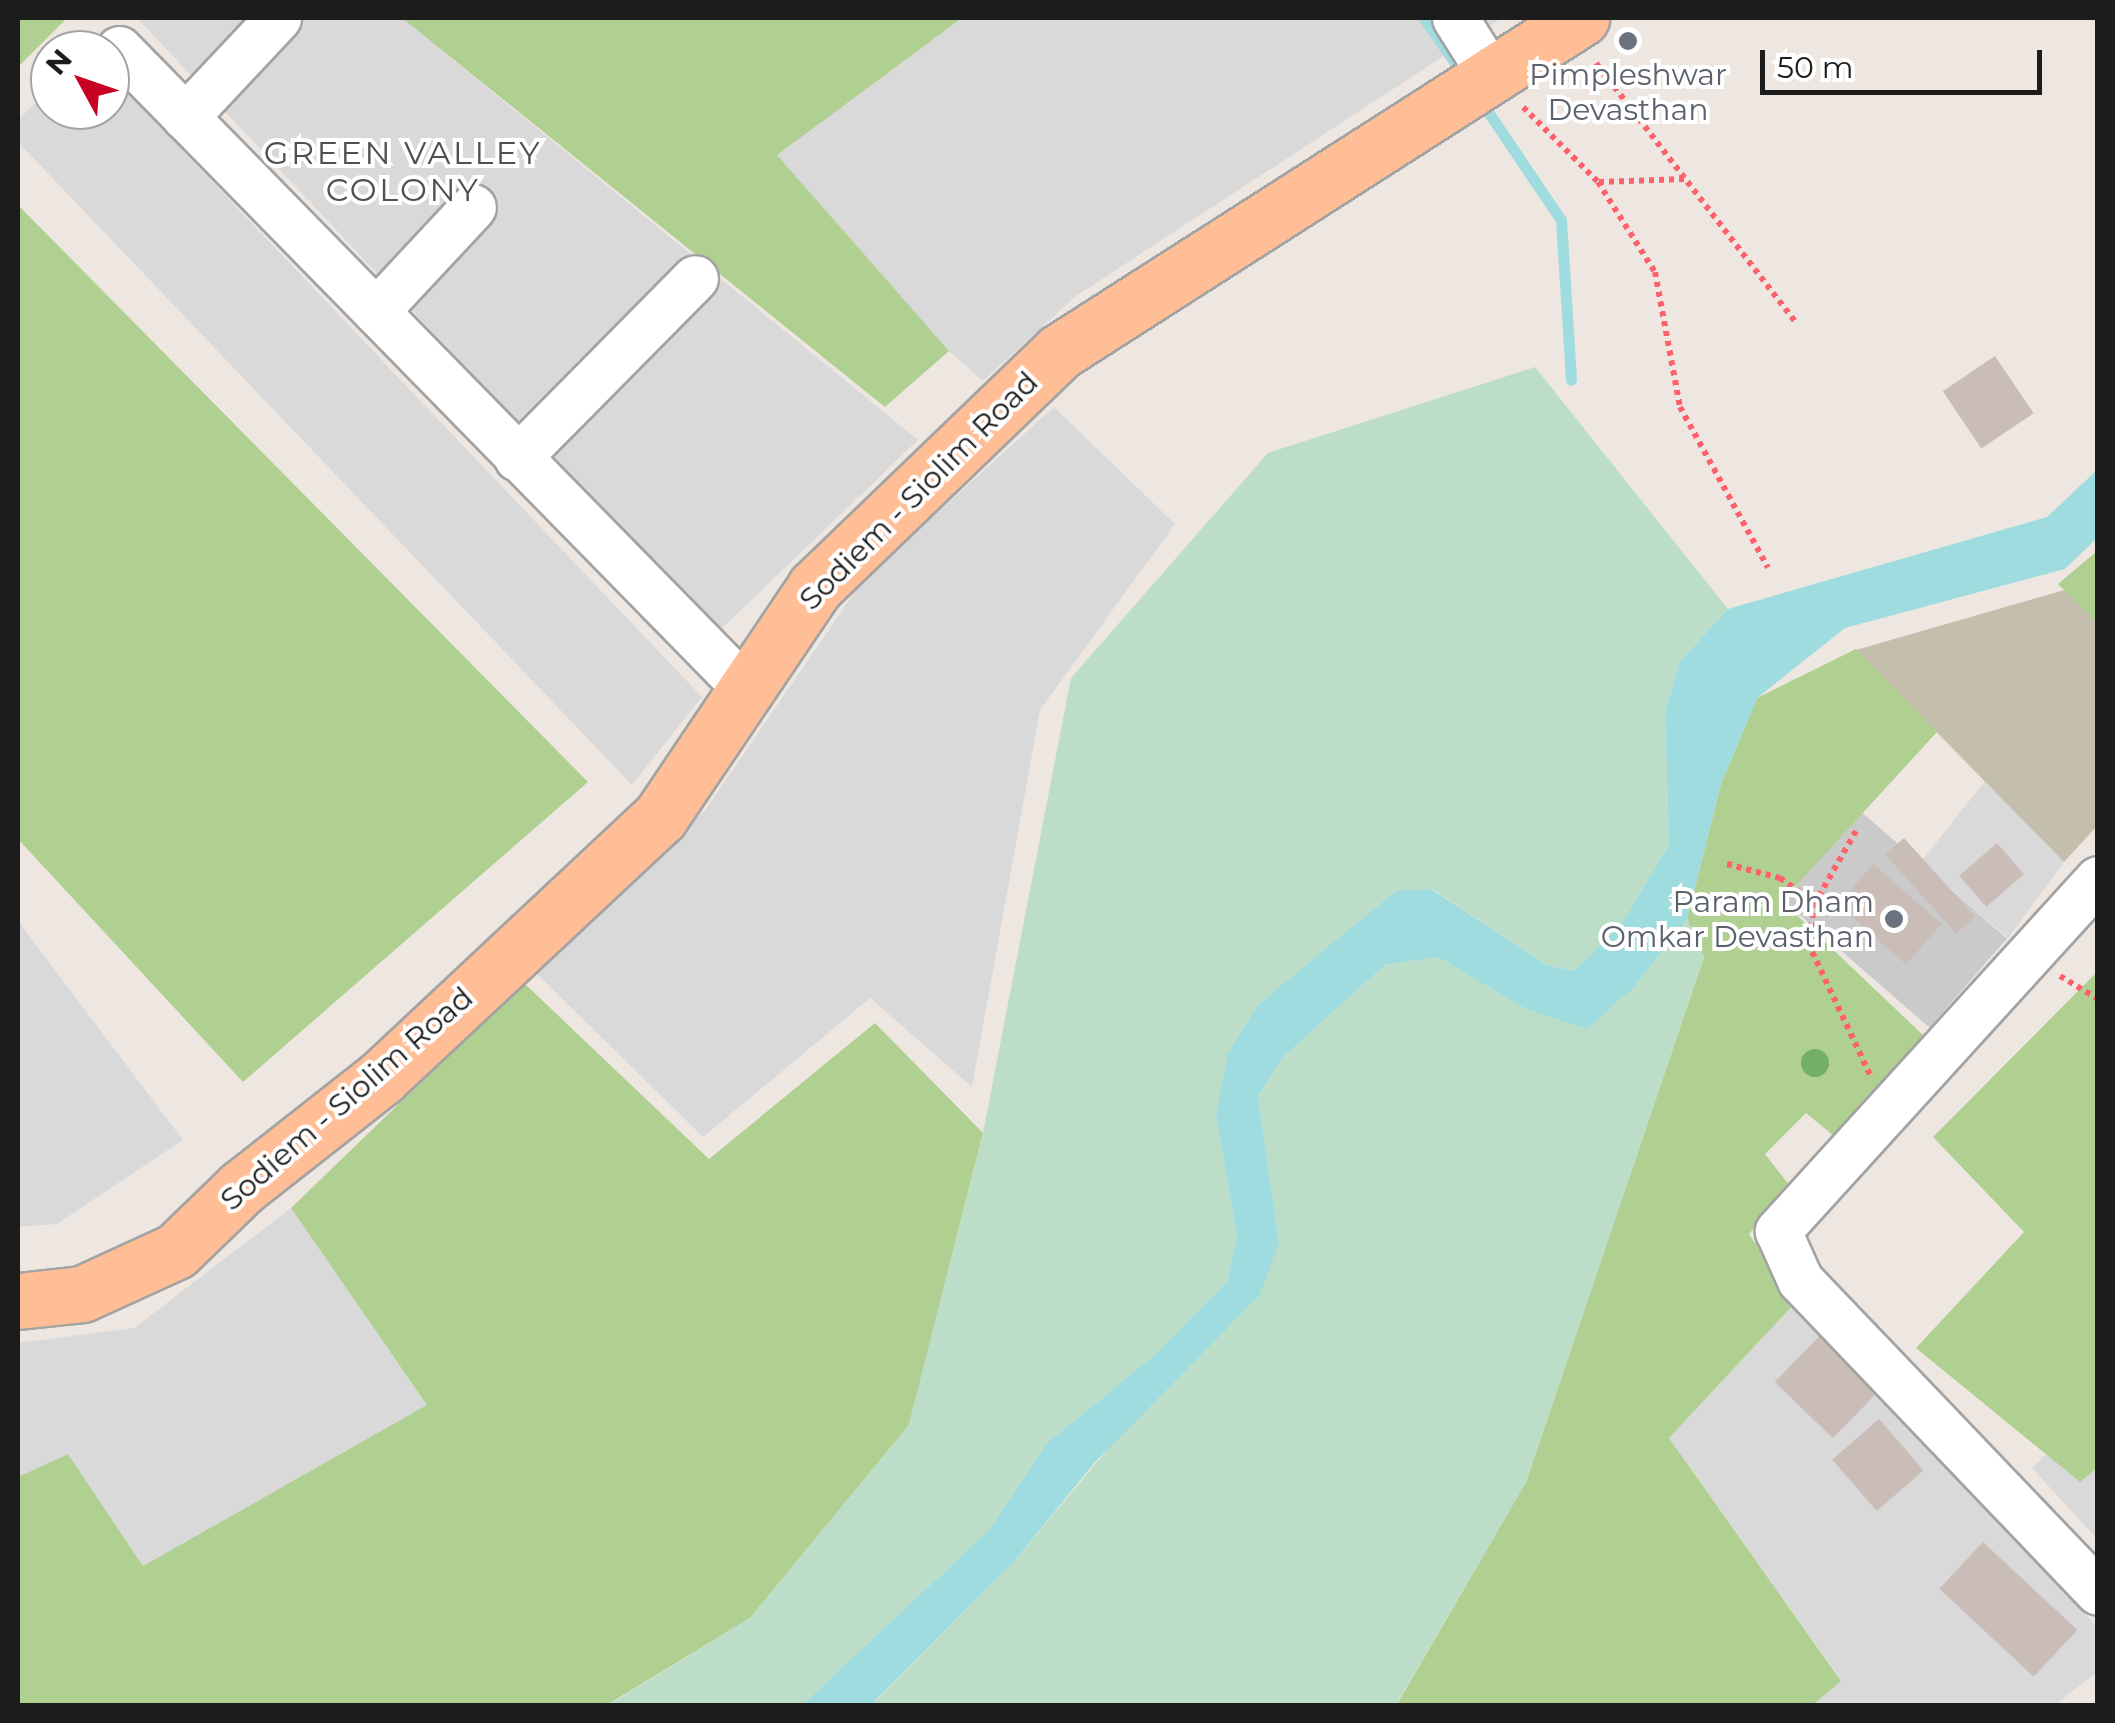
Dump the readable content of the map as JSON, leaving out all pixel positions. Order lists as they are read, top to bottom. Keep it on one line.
{"streets":{"main road":["Sodiem - Siolim Road"]},"districts":["GREEN VALLEY COLONY"],"places":["Pimpleshwar Devasthan","Param Dham Omkar Devasthan"],"scale_bar":"50 m","north":"top left"}
